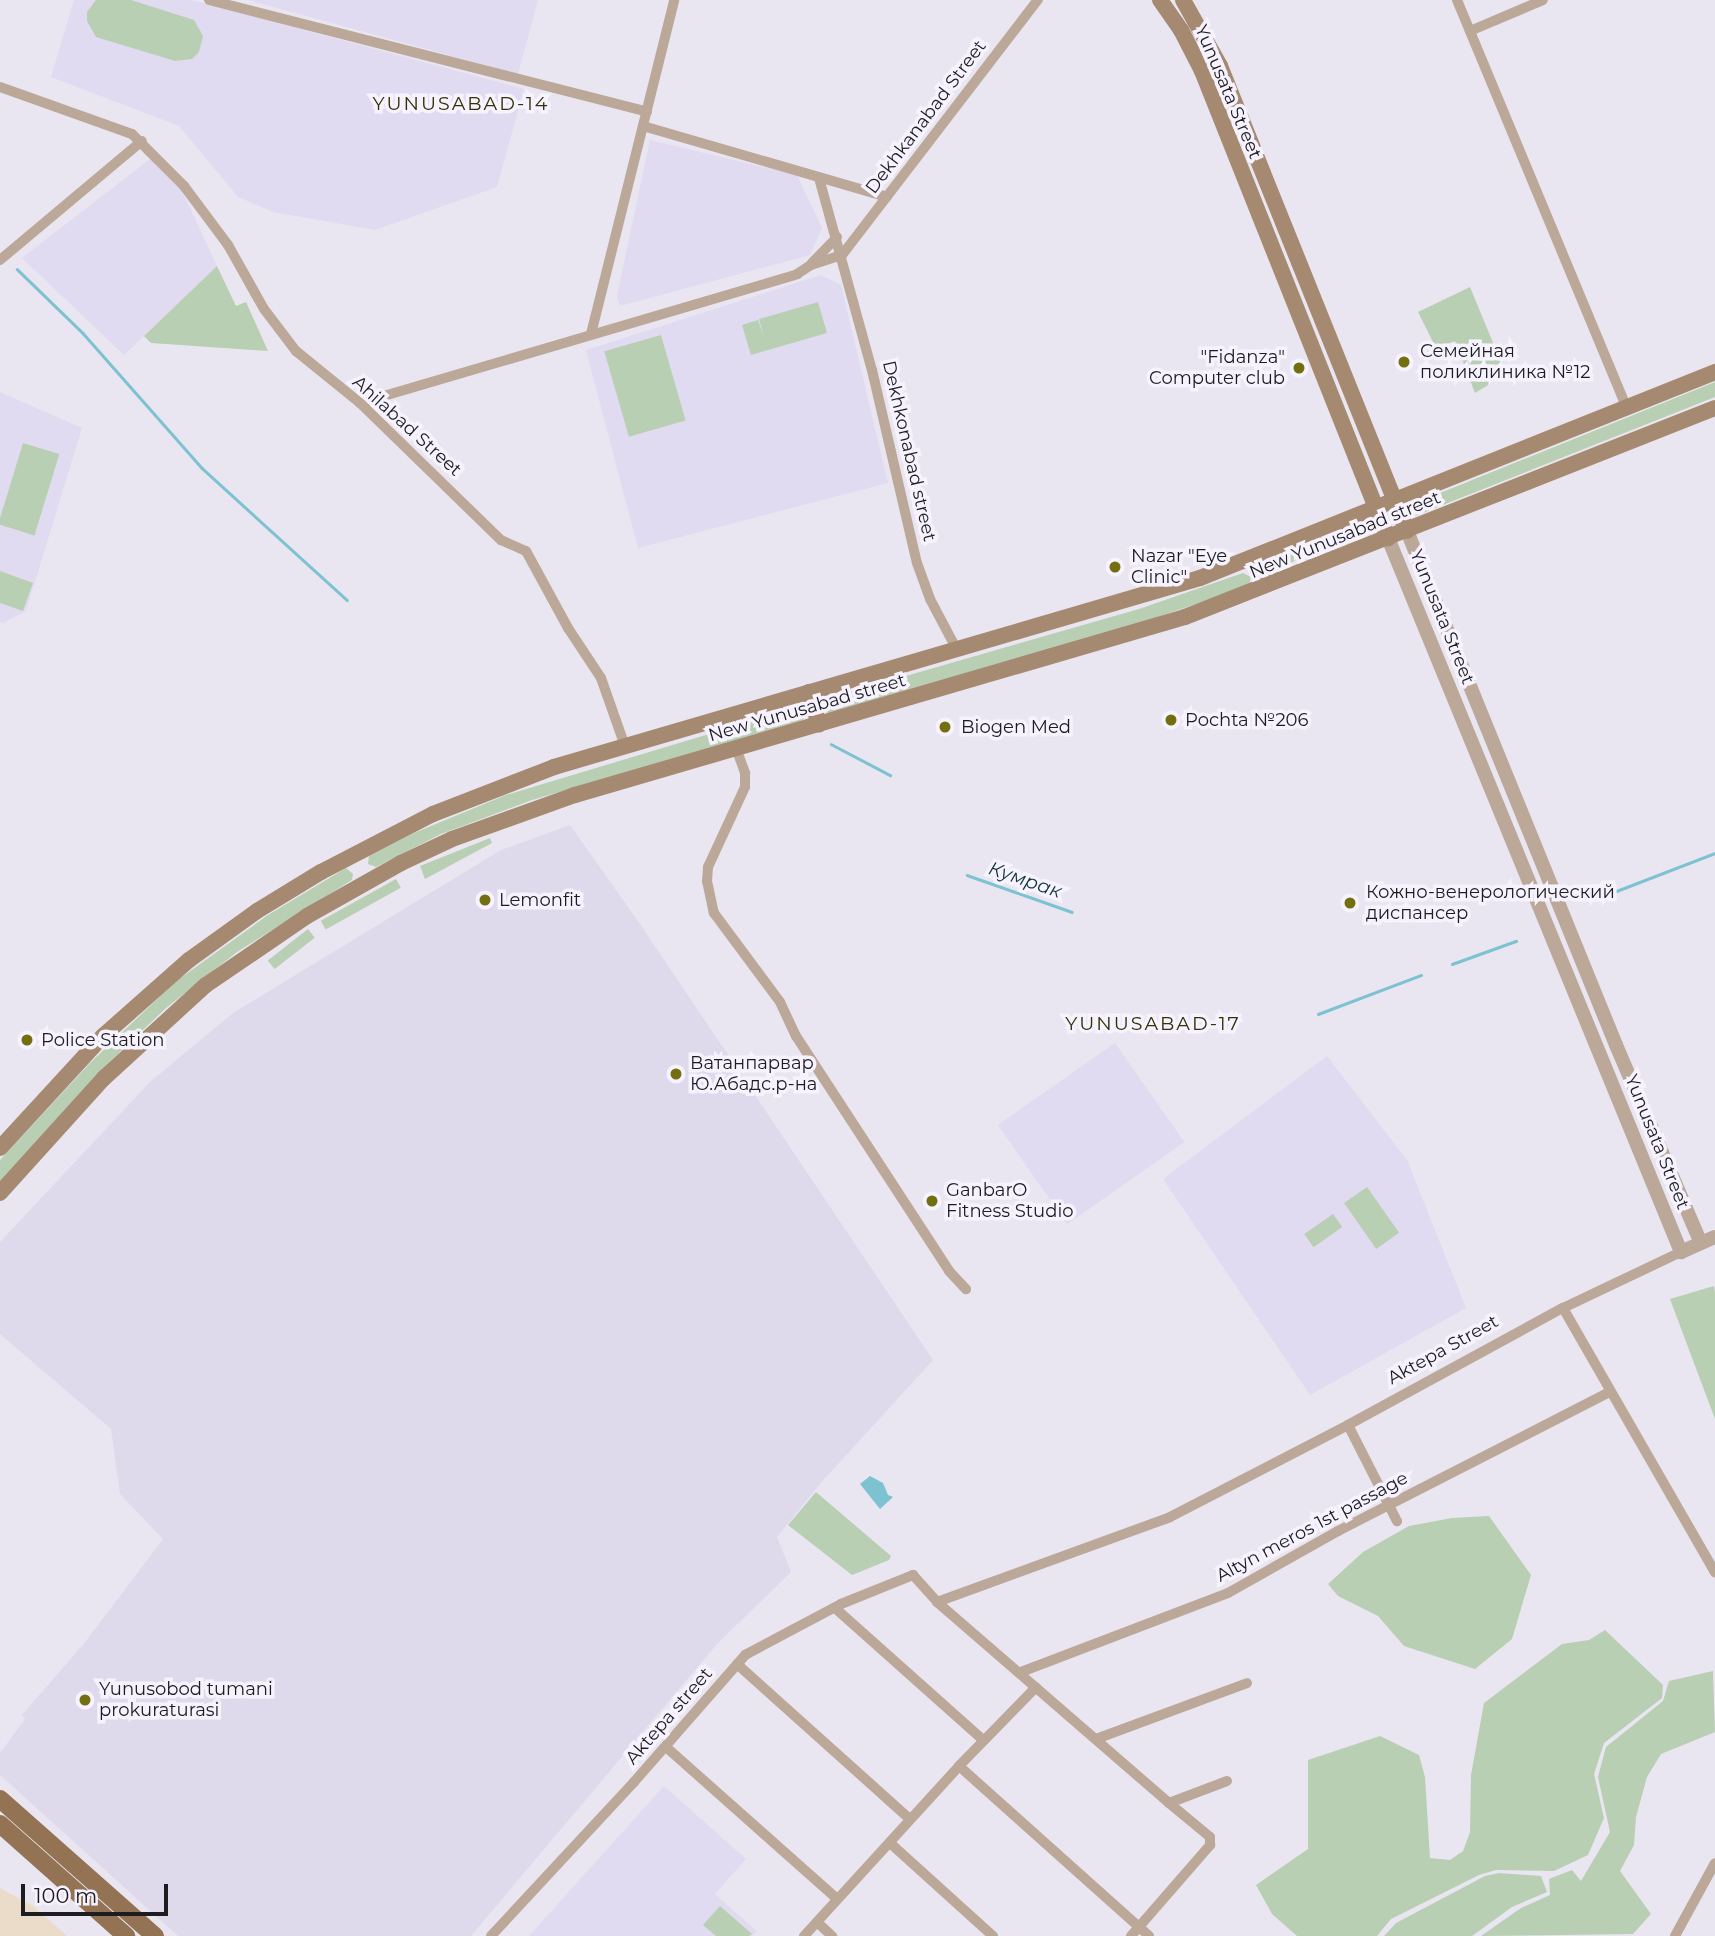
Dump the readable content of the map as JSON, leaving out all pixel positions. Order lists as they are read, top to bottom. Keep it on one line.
{"streets":{"main road":["Yunusata Street","New Yunusabad street"],"street":["Dekhkanabad Street","Ahilabad Street","Dekhkonabad street","Aktepa Street","Altyn meros 1st passage","Aktepa street"]},"crossings":[["Yunusata Street","New Yunusabad street"],["Yunusata Street","Aktepa Street"],["Dekhkanabad Street","Dekhkonabad street"],["Ahilabad Street","New Yunusabad street"],["Dekhkonabad street","New Yunusabad street"],["Aktepa Street","Aktepa street"]],"districts":["YUNUSABAD-14","YUNUSABAD-17"],"water":["Кумрак"],"places":["Семейная поликлиника №12","\"Fidanza\" Computer club","Nazar \"Eye Clinic\"","Pochta №206","Biogen Med","Lemonfit","Кожно-венерологический диспансер","Police Station","Ватанпарвар Ю.Абадс.р-на","GanbarO Fitness Studio","Yunusobod tumani prokuraturasi"],"scale_bar":"100 m"}
